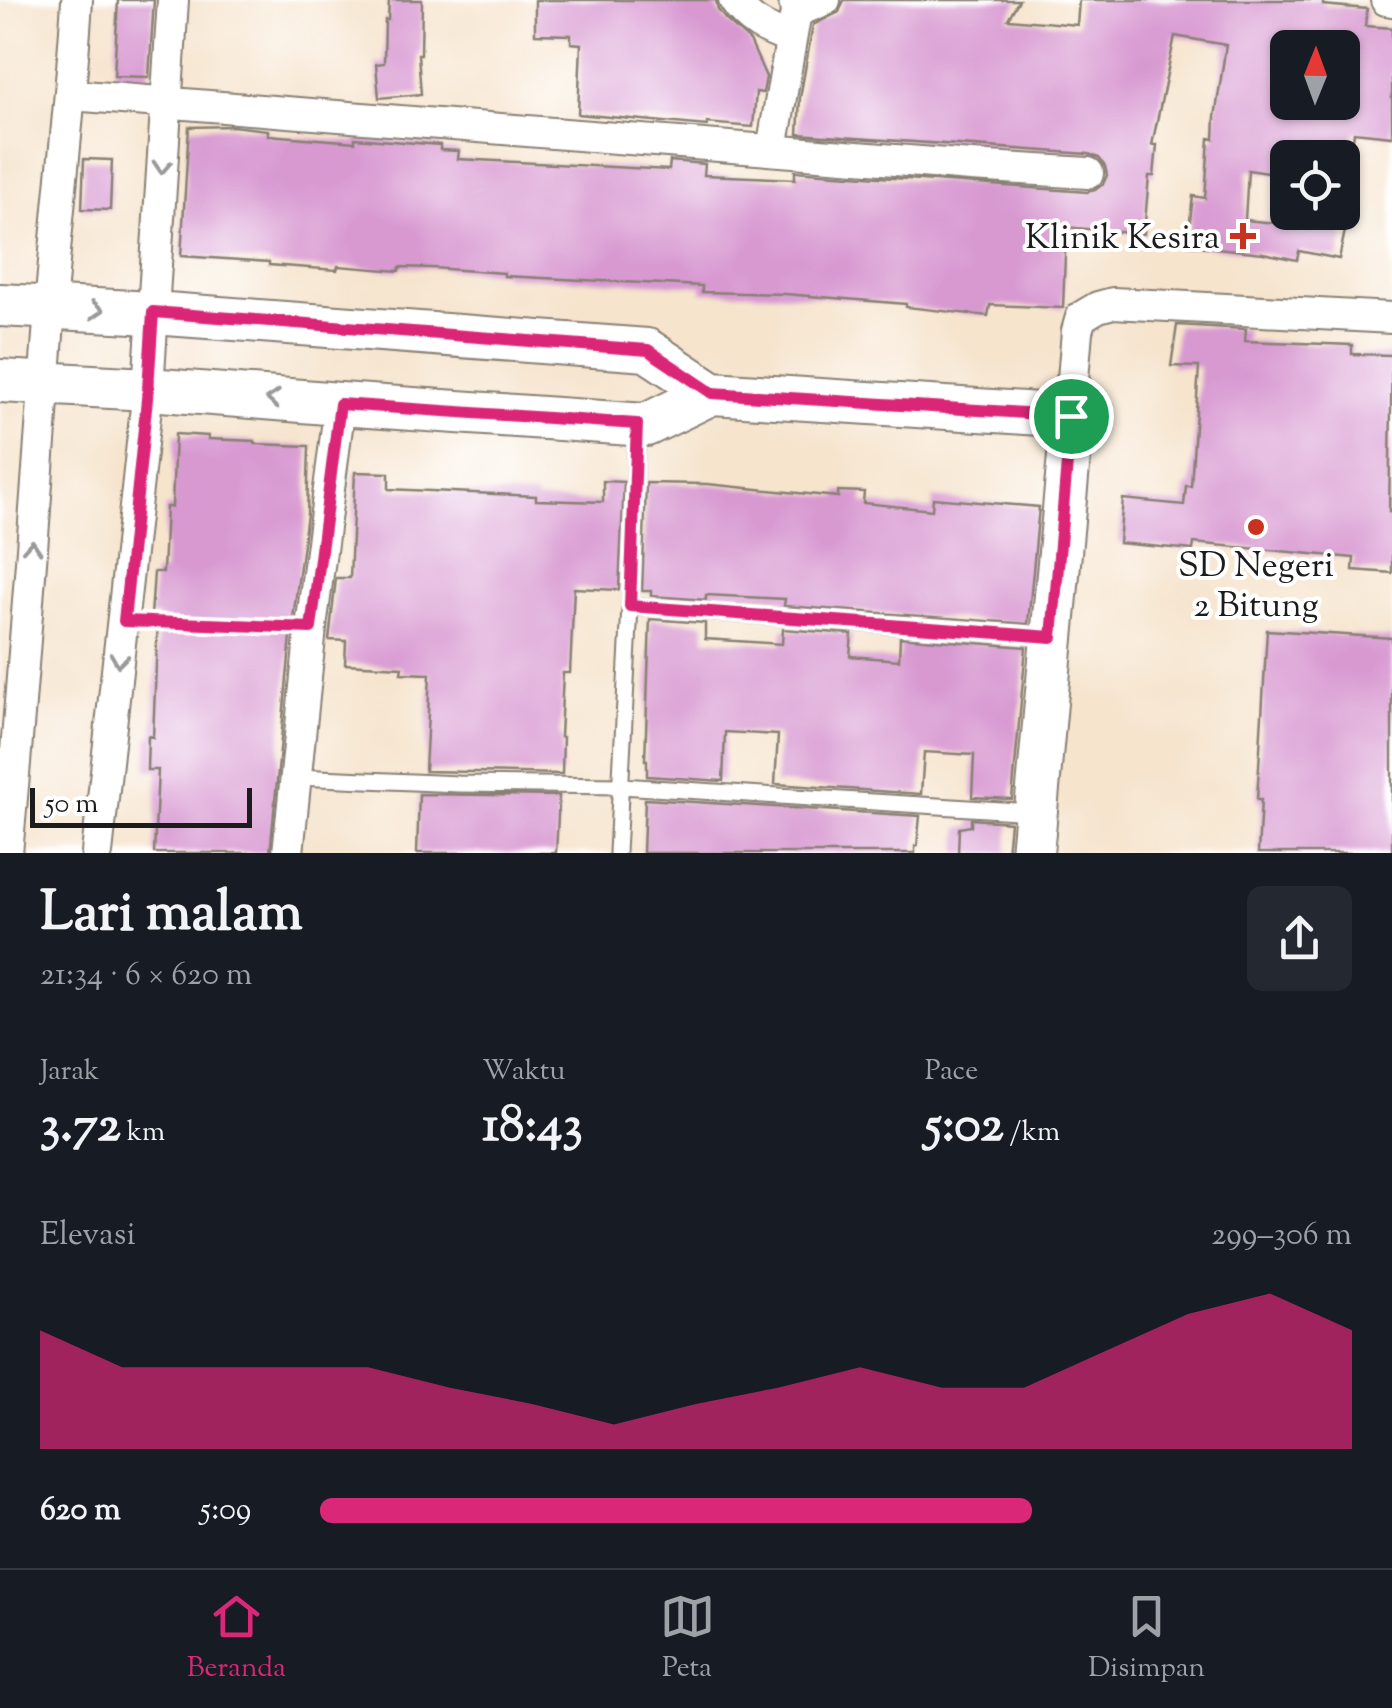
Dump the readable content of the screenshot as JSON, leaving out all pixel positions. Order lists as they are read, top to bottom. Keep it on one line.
{"places":{"health":["Klinik Kesira"],"other":["SD Negeri 2 Bitung"]},"scale_bar":"50 m","north":"top","page":{"scale":"50 m","heading":["Lari malam","21:34 · 6 × 620 m"],"stats":[["Jarak","3.72 km"],["Waktu","18:43"],["Pace","5:02 /km"]],"chart":["Elevasi","299–306 m"],"list":[{"name":"620 m","note":"5:09"}],"tabs":["Beranda","Peta","Disimpan"]}}
